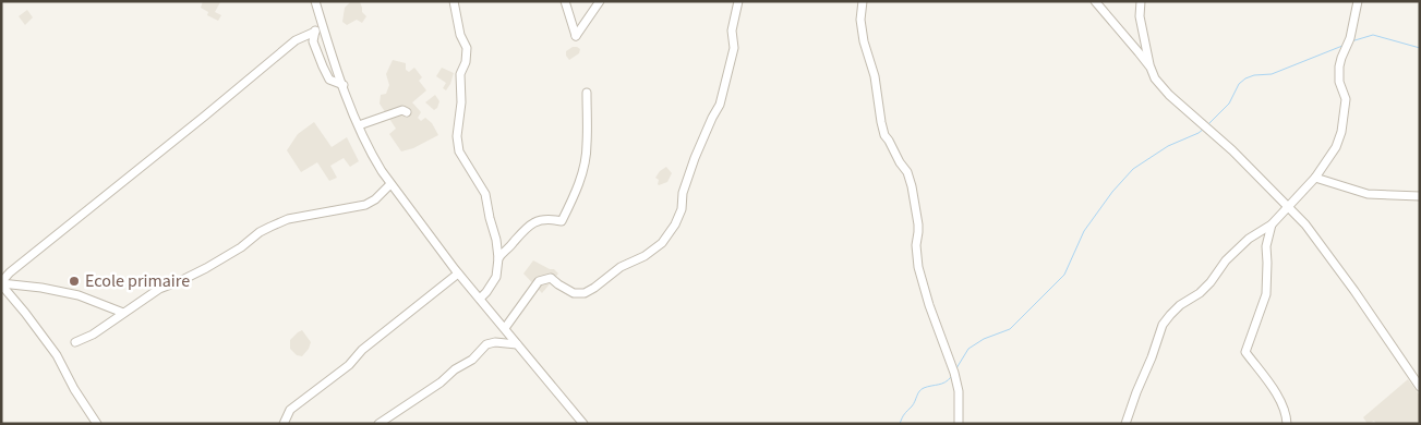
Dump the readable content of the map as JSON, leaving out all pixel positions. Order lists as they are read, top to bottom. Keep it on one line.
{"places":["Ecole primaire"]}
